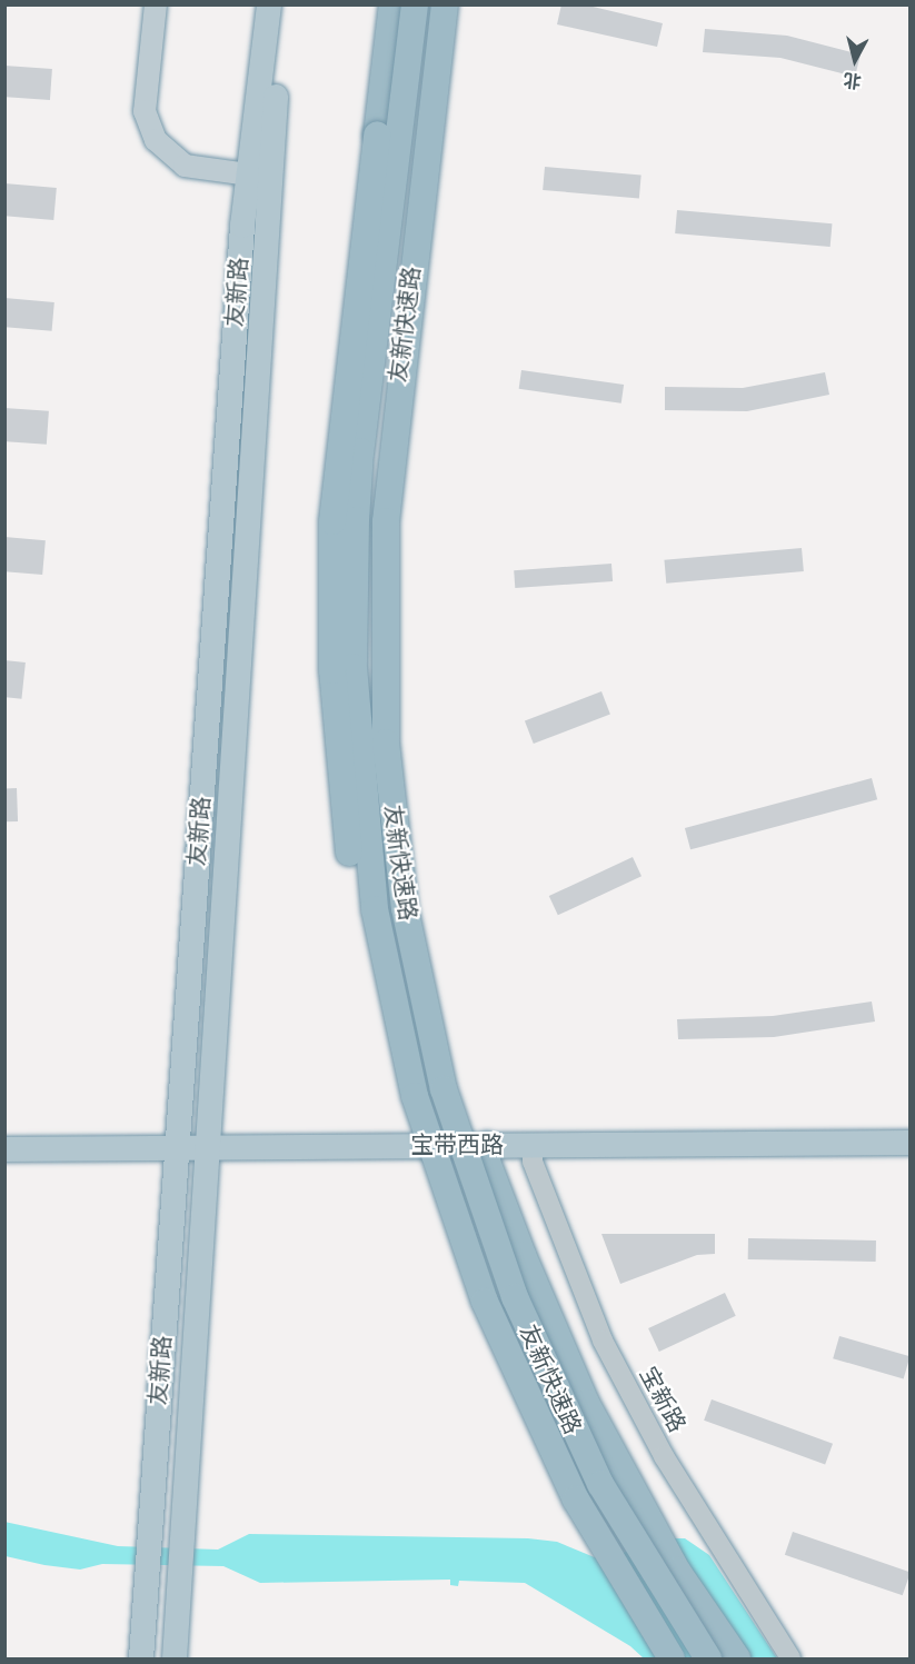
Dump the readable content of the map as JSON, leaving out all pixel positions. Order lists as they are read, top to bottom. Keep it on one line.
{"streets":{"highway":["友新快速路"],"main road":["友新路","宝带西路"],"street":["宝新路"]},"crossings":[["友新路","宝带西路"],["宝带西路","宝新路"]],"north":"bottom"}
